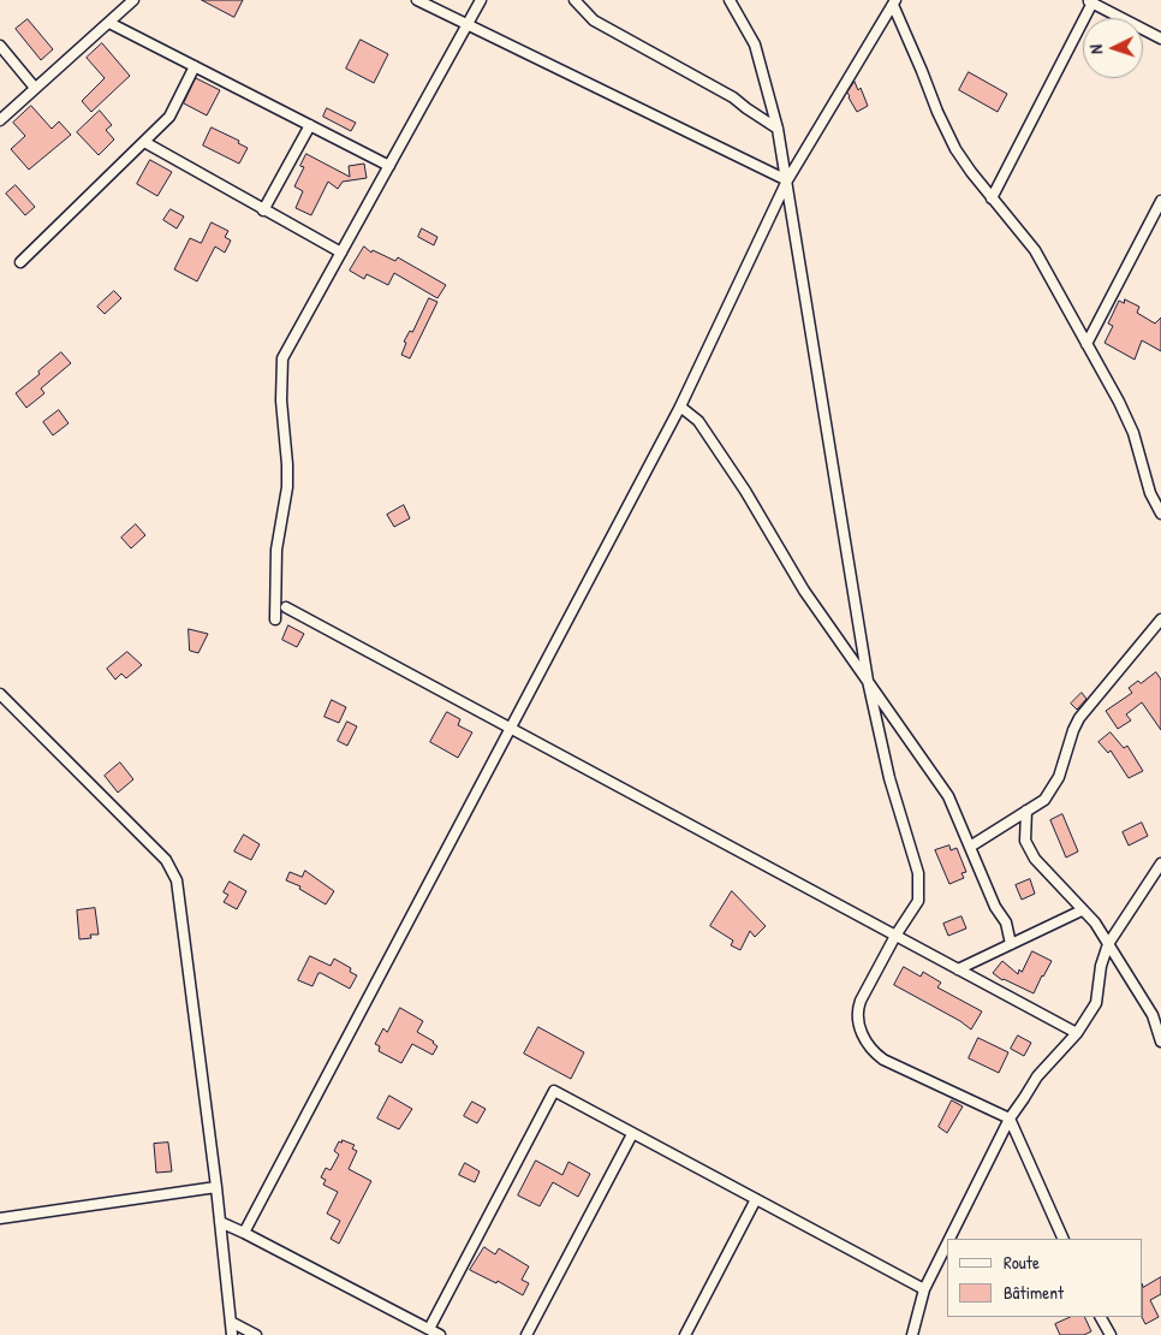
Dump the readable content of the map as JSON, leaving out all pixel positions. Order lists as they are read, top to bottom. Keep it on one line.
{"legend":["Route","Bâtiment"],"north":"left"}
